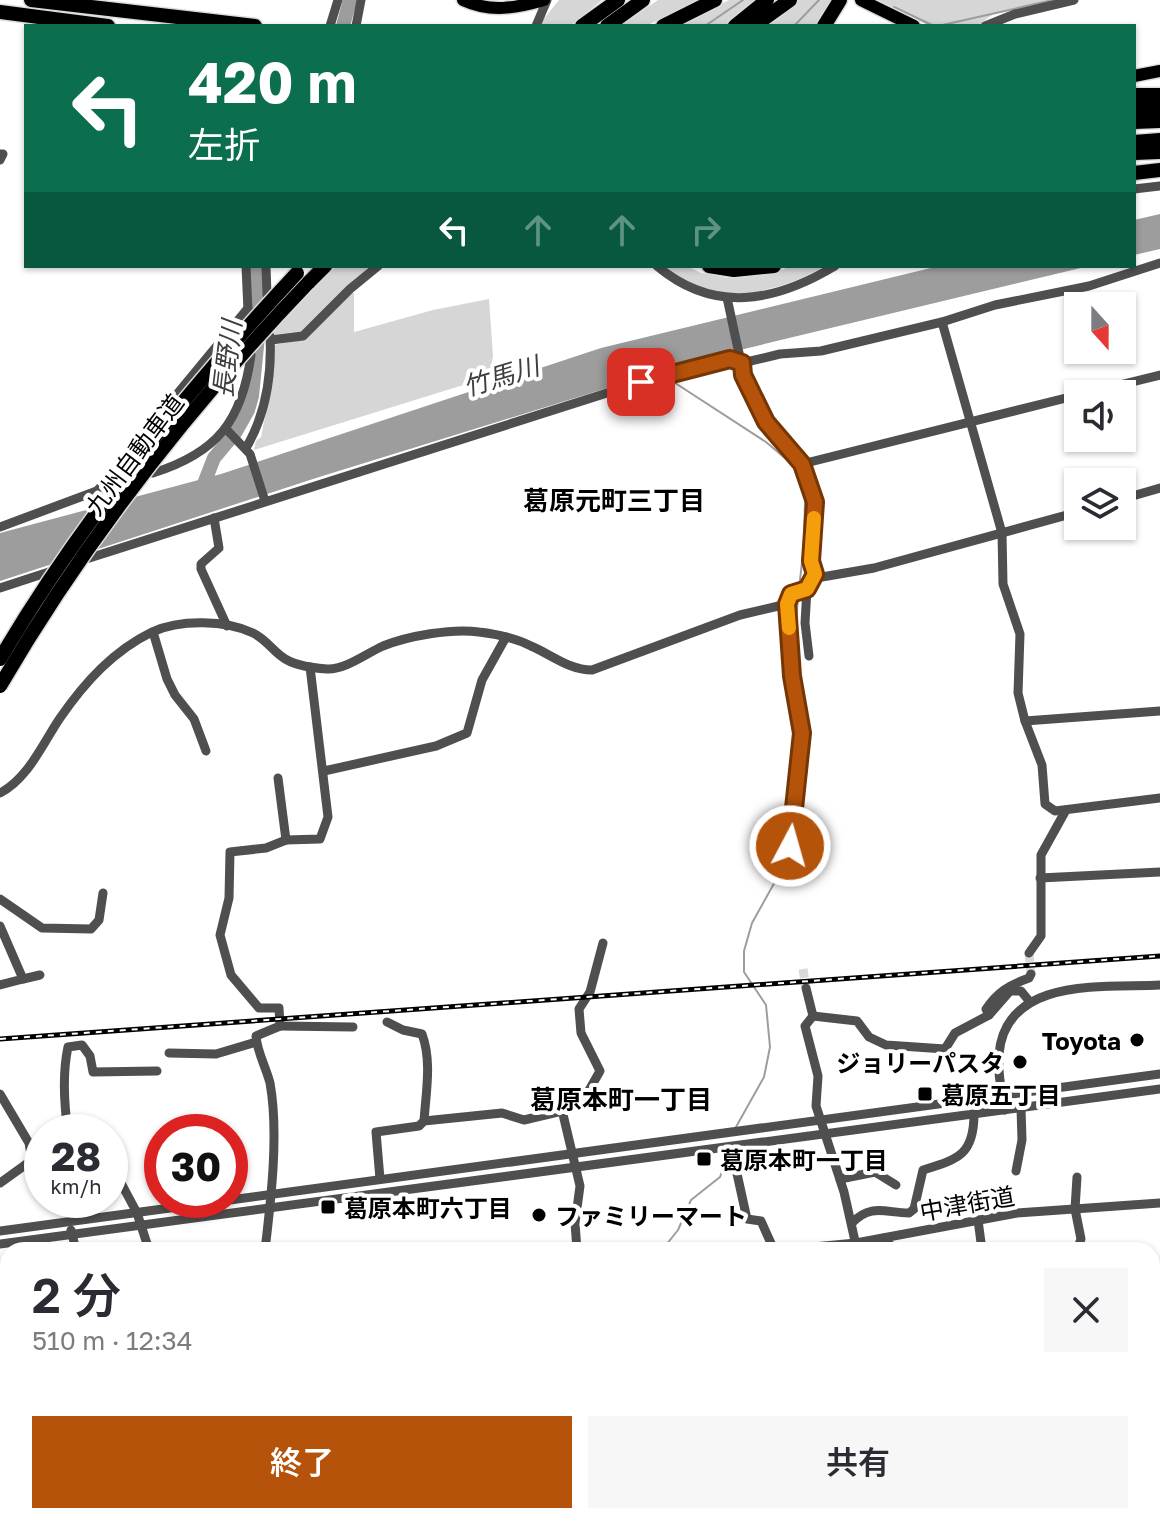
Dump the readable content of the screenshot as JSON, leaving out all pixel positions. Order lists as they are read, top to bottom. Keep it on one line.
{"streets":{"highway":["九州自動車道"],"street":["中津街道"]},"districts":["葛原元町三丁目","葛原本町一丁目"],"water":["長野川","竹馬川"],"places":{"other":["Toyota","ジョリーパスタ","ファミリーマート"],"transit":["葛原五丁目","葛原本町一丁目","葛原本町六丁目"]},"north":"bottom","page":{"turn":["420 m","左折"],"speed":"28 km/h","limit":"30","heading":["2 分","510 m · 12:34"],"buttons":["終了","共有"]}}
